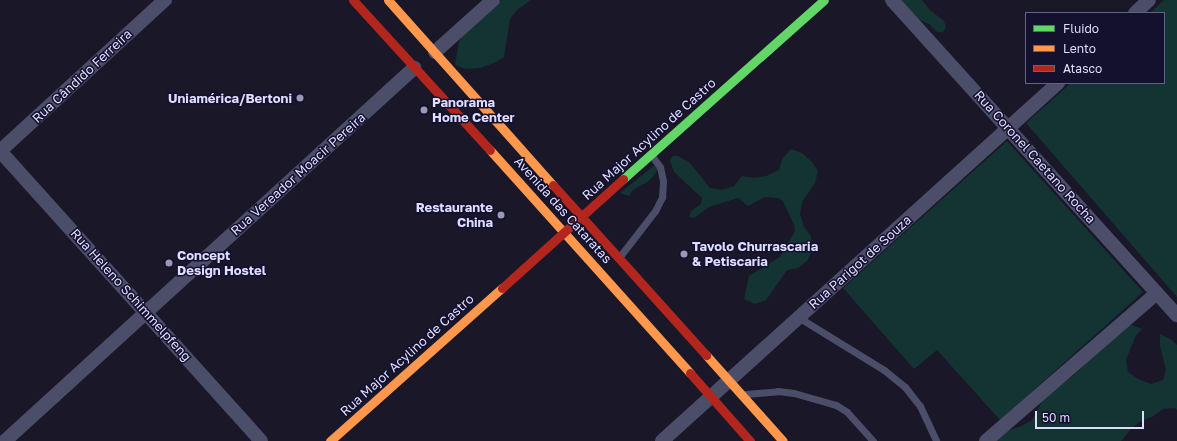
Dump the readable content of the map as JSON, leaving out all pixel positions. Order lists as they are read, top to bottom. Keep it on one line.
{"streets":{"main road":["Rua Major Acylino de Castro","Avenida das Cataratas"],"street":["Rua Cândido Ferreira","Rua Coronel Caetano Rocha","Rua Vereador Moacir Pereira","Rua Parigot de Souza","Rua Heleno Schimmelpfeng"]},"crossings":[["Rua Cândido Ferreira","Rua Heleno Schimmelpfeng"],["Rua Major Acylino de Castro","Avenida das Cataratas"],["Rua Coronel Caetano Rocha","Rua Parigot de Souza"],["Rua Vereador Moacir Pereira","Avenida das Cataratas"],["Rua Vereador Moacir Pereira","Rua Heleno Schimmelpfeng"],["Avenida das Cataratas","Rua Parigot de Souza"]],"places":["Uniamérica/Bertoni","Panorama Home Center","Restaurante China","Tavolo Churrascaria & Petiscaria","Concept Design Hostel"],"legend":["Fluido","Lento","Atasco"],"scale_bar":"50 m"}
